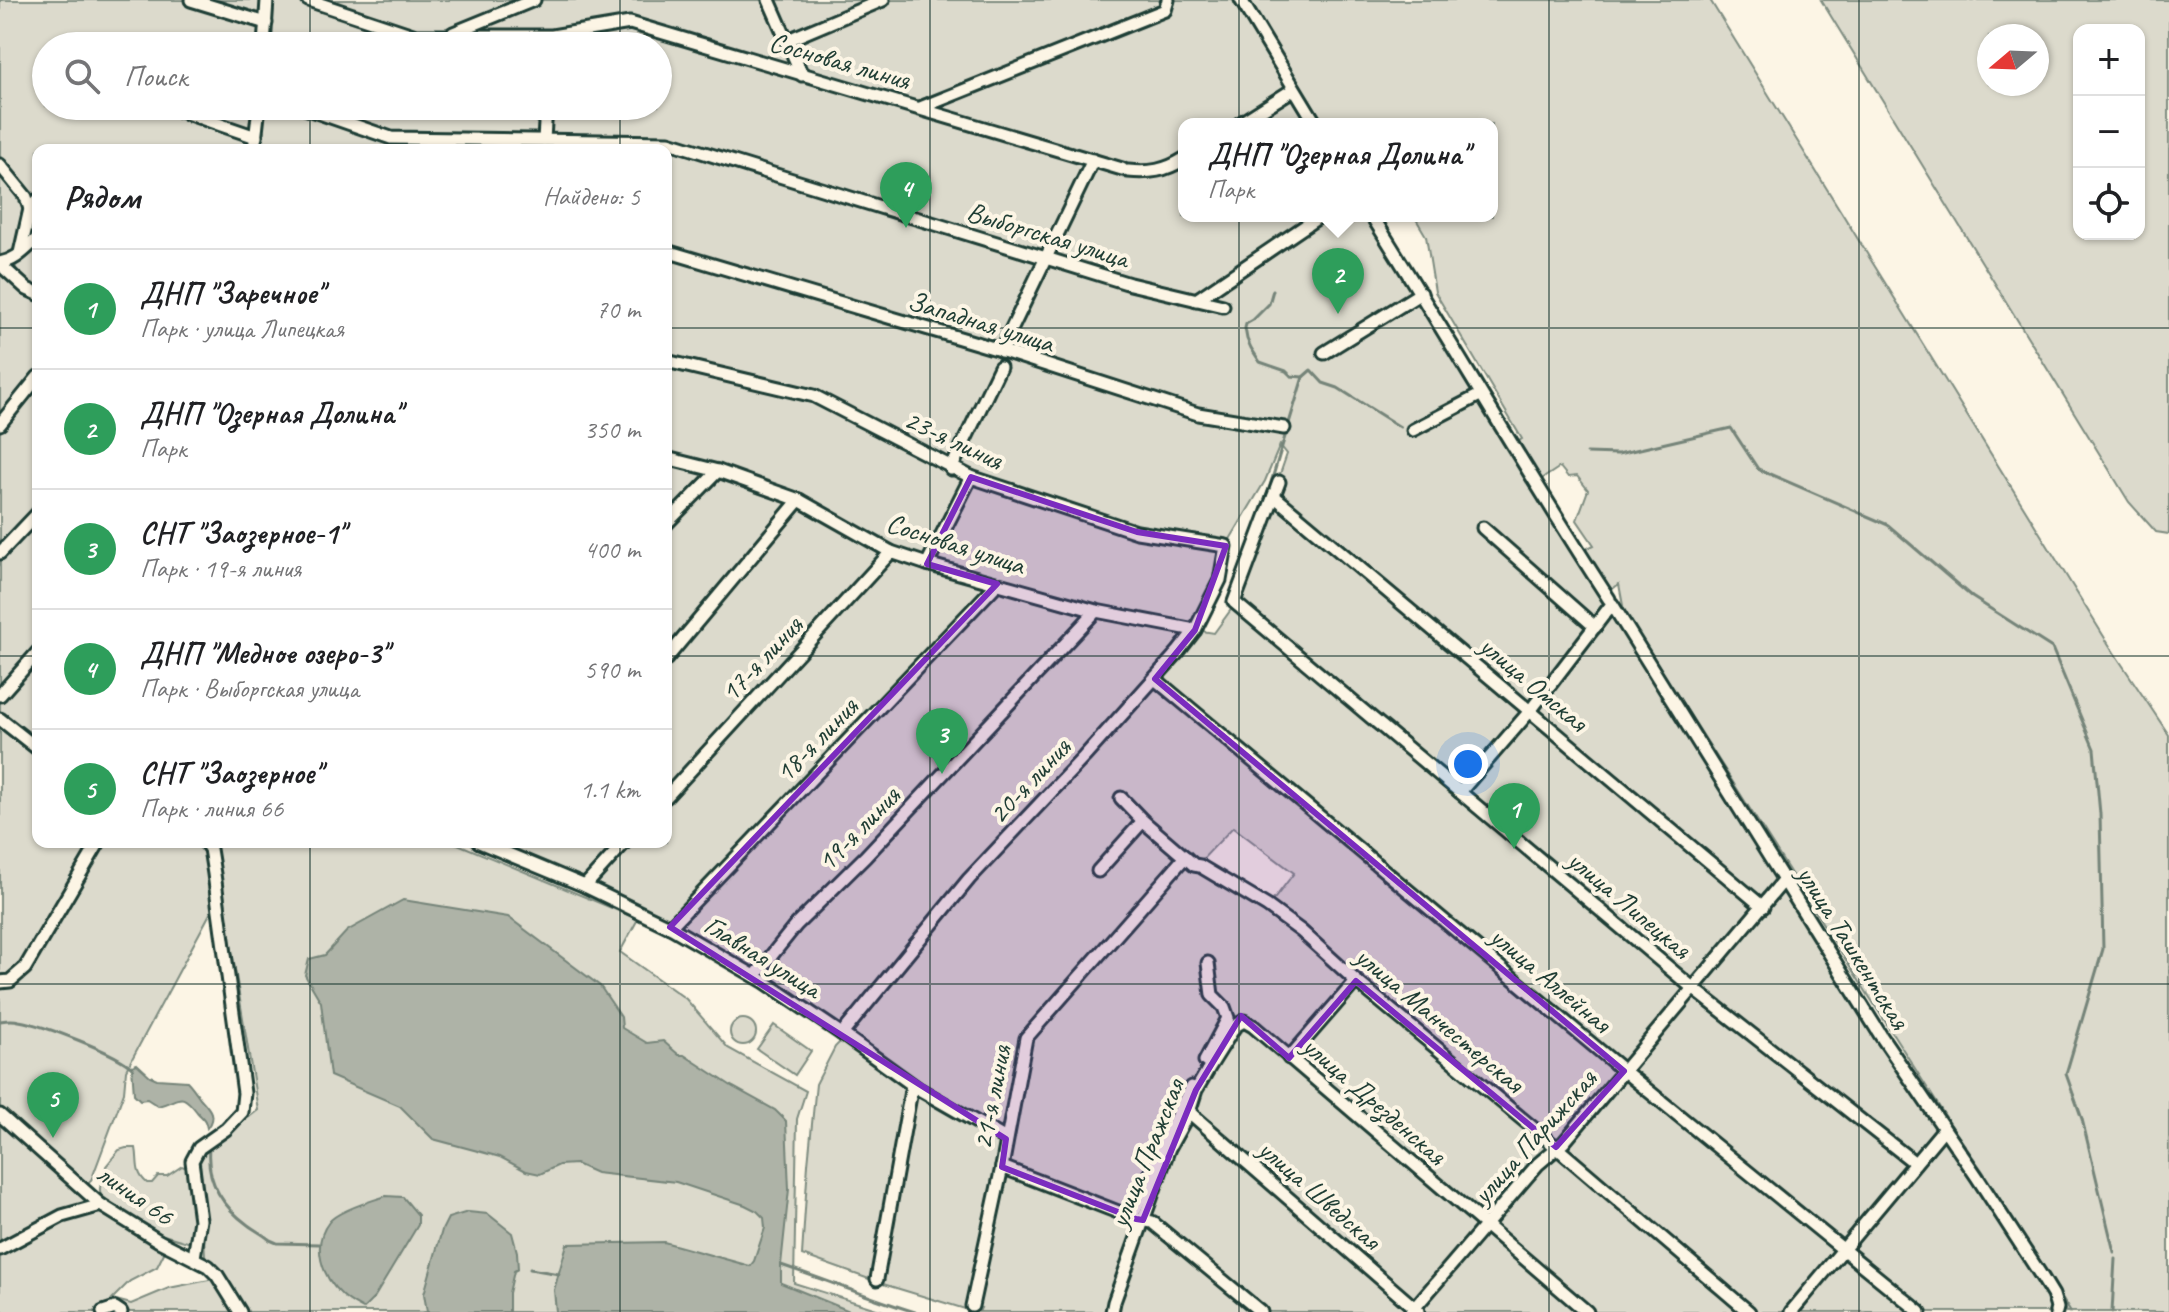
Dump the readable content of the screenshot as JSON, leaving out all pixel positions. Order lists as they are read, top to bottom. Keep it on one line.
{"streets":{"street":["Сосновая линия","Выборгская улица","Западная улица","23-я линия","Сосновая улица","17-я линия","улица Омская","18-я линия","20-я линия","19-я линия","улица Липецкая","улица Ташкентская","Главная улица","улица Аллейная","улица Манчестерская","21-я линия","улица Дрезденская","улица Парижская","улица Пражская","линия 66","улица Шведская"]},"crossings":[["23-я линия","20-я линия"],["Сосновая улица","17-я линия"],["Сосновая улица","18-я линия"],["Сосновая улица","20-я линия"],["Сосновая улица","19-я линия"],["улица Омская","улица Липецкая"],["улица Омская","улица Парижская"],["18-я линия","Главная улица"],["20-я линия","Главная улица"],["20-я линия","улица Аллейная"],["19-я линия","Главная улица"],["улица Липецкая","улица Парижская"],["улица Ташкентская","улица Парижская"],["Главная улица","21-я линия"],["улица Аллейная","улица Парижская"],["улица Манчестерская","21-я линия"],["улица Манчестерская","улица Парижская"],["улица Дрезденская","улица Парижская"],["улица Дрезденская","улица Пражская"],["улица Парижская","улица Шведская"],["улица Пражская","улица Шведская"]],"north":"left","page":{"map_buttons":["+","−"],"search":"Поиск","popup":["ДНП \"Озерная Долина\"","Парк"],"heading":["Рядом","Найдено: 5"],"pins":["4","2","3","1","5"],"list":[{"mark":"1","name":"ДНП \"Заречное\"","note":"Парк · улица Липецкая","value":"70 m"},{"mark":"2","name":"ДНП \"Озерная Долина\"","note":"Парк","value":"350 m"},{"mark":"3","name":"СНТ \"Заозерное-1\"","note":"Парк · 19-я линия","value":"400 m"},{"mark":"4","name":"ДНП \"Медное озеро-3\"","note":"Парк · Выборгская улица","value":"590 m"},{"mark":"5","name":"СНТ \"Заозерное\"","note":"Парк · линия 66","value":"1.1 km"}]}}
